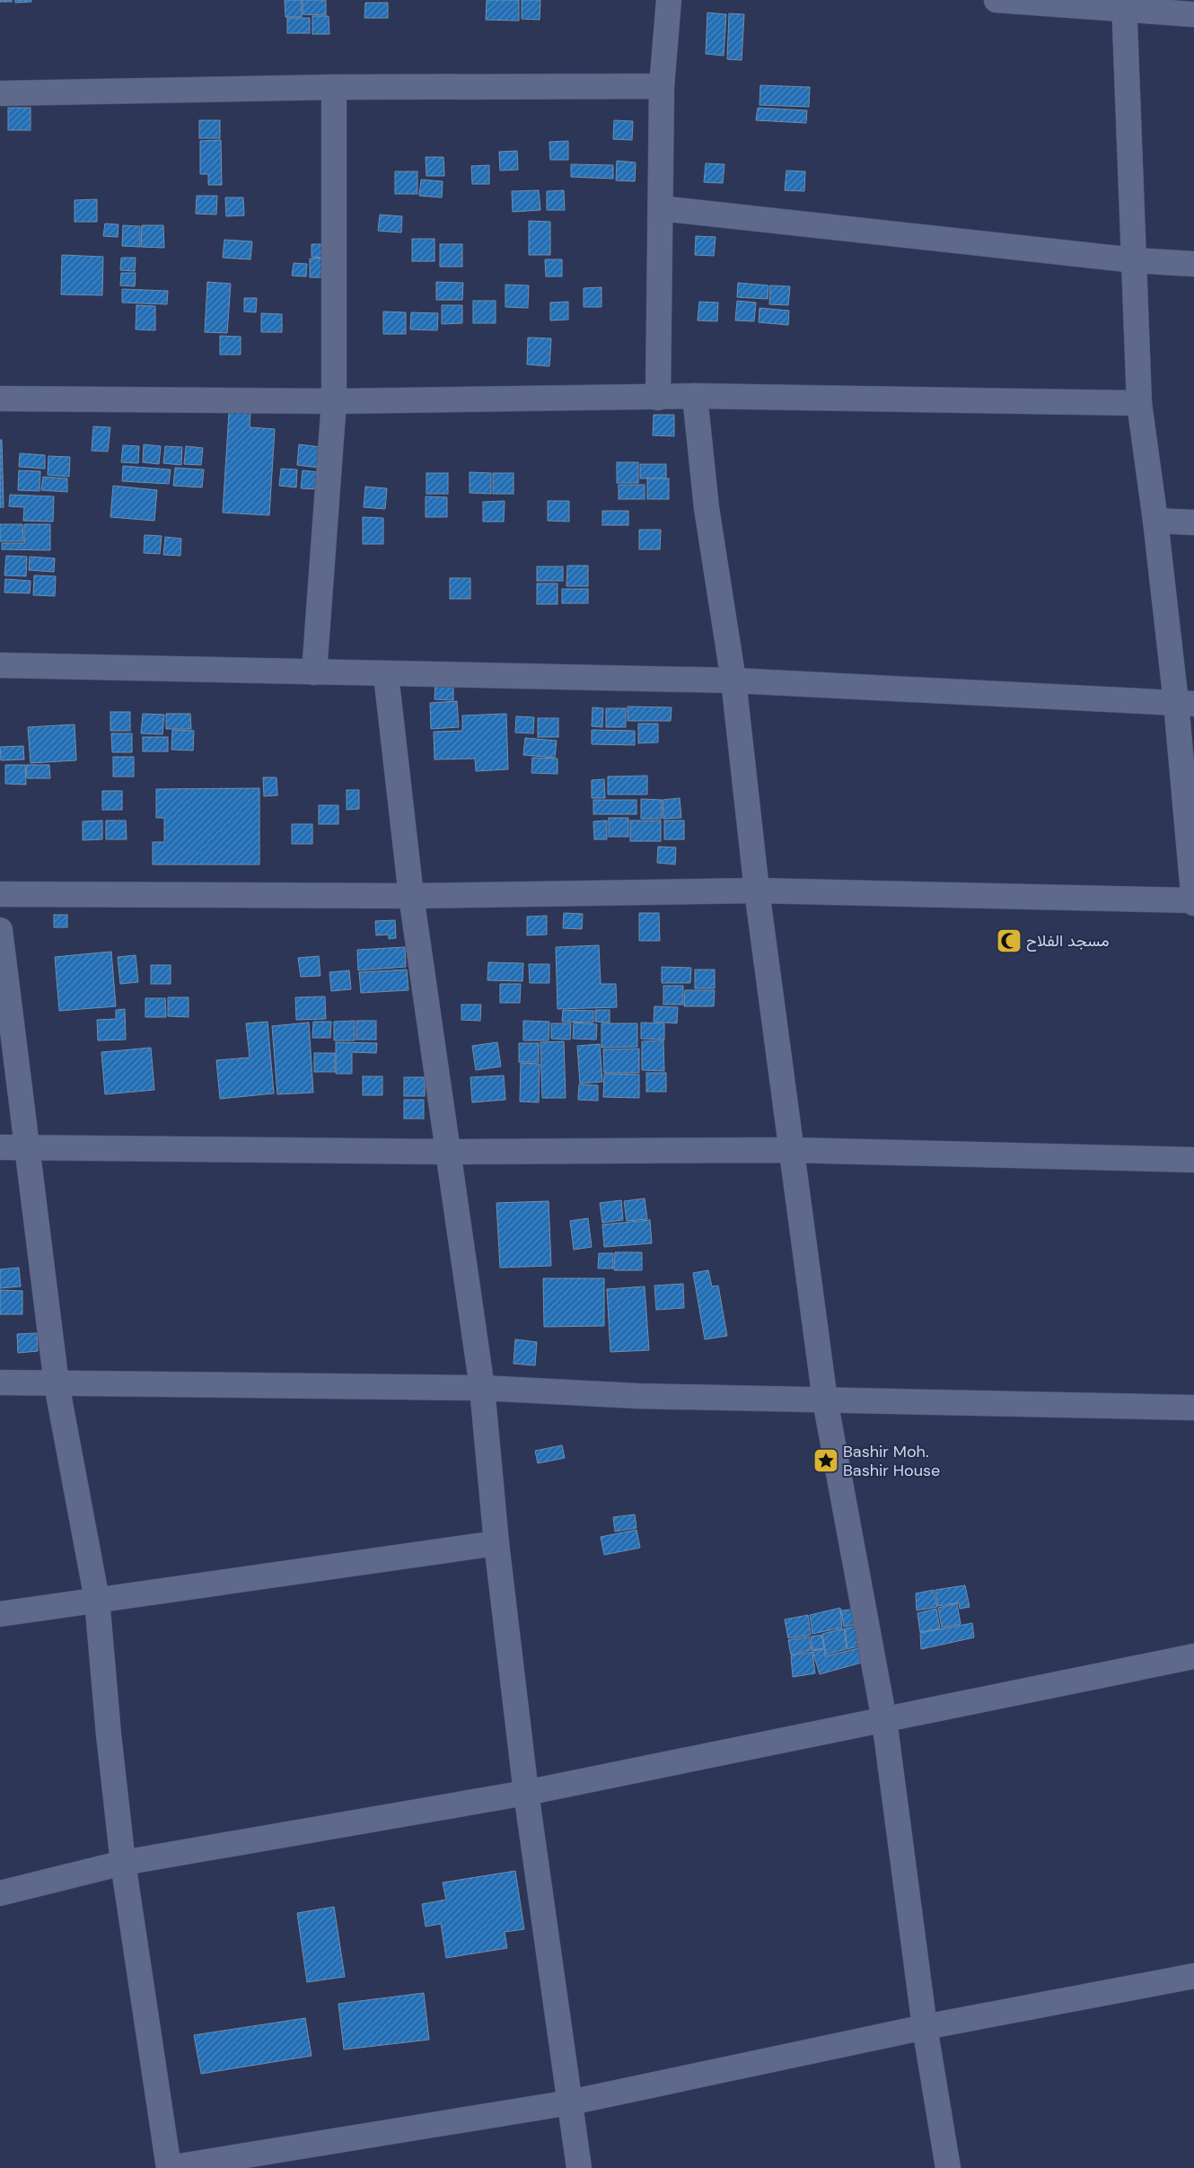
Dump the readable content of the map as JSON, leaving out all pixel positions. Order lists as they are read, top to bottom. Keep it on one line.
{"places":{"mosque":["مسجد الفلاح"],"place":["Bashir Moh. Bashir House"]}}
